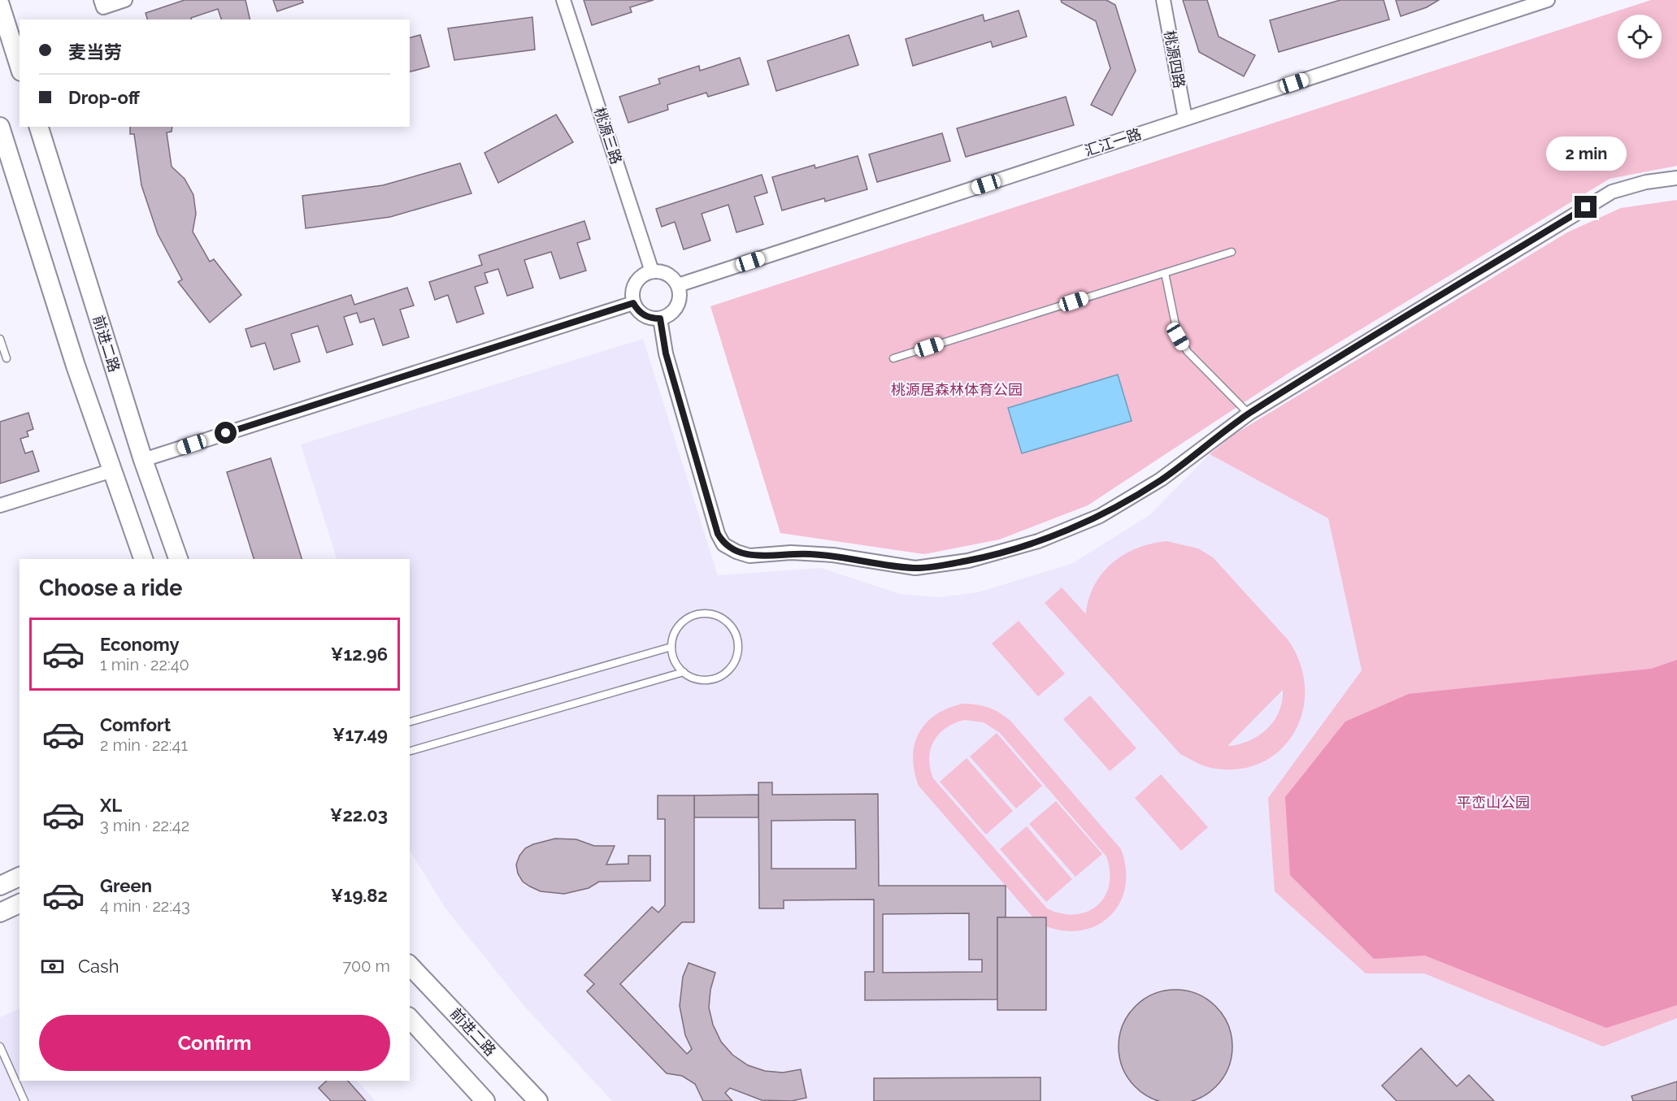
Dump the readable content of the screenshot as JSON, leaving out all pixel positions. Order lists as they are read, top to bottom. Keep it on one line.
{"streets":{"main road":["前进二路"],"street":["桃源四路","桃源三路","汇江一路"]},"crossings":[["桃源四路","汇江一路"],["桃源三路","汇江一路"]],"parks":["桃源居森林体育公园","平峦山公园"],"page":{"banner":["麦当劳","Drop-off"],"bubble":"2 min","heading":"Choose a ride","list":[{"name":"Economy","note":"1 min · 22:40","value":"¥12.96"},{"name":"Comfort","note":"2 min · 22:41","value":"¥17.49"},{"name":"XL","note":"3 min · 22:42","value":"¥22.03"},{"name":"Green","note":"4 min · 22:43","value":"¥19.82"}],"pay":["Cash","700 m"],"buttons":"Confirm"}}
